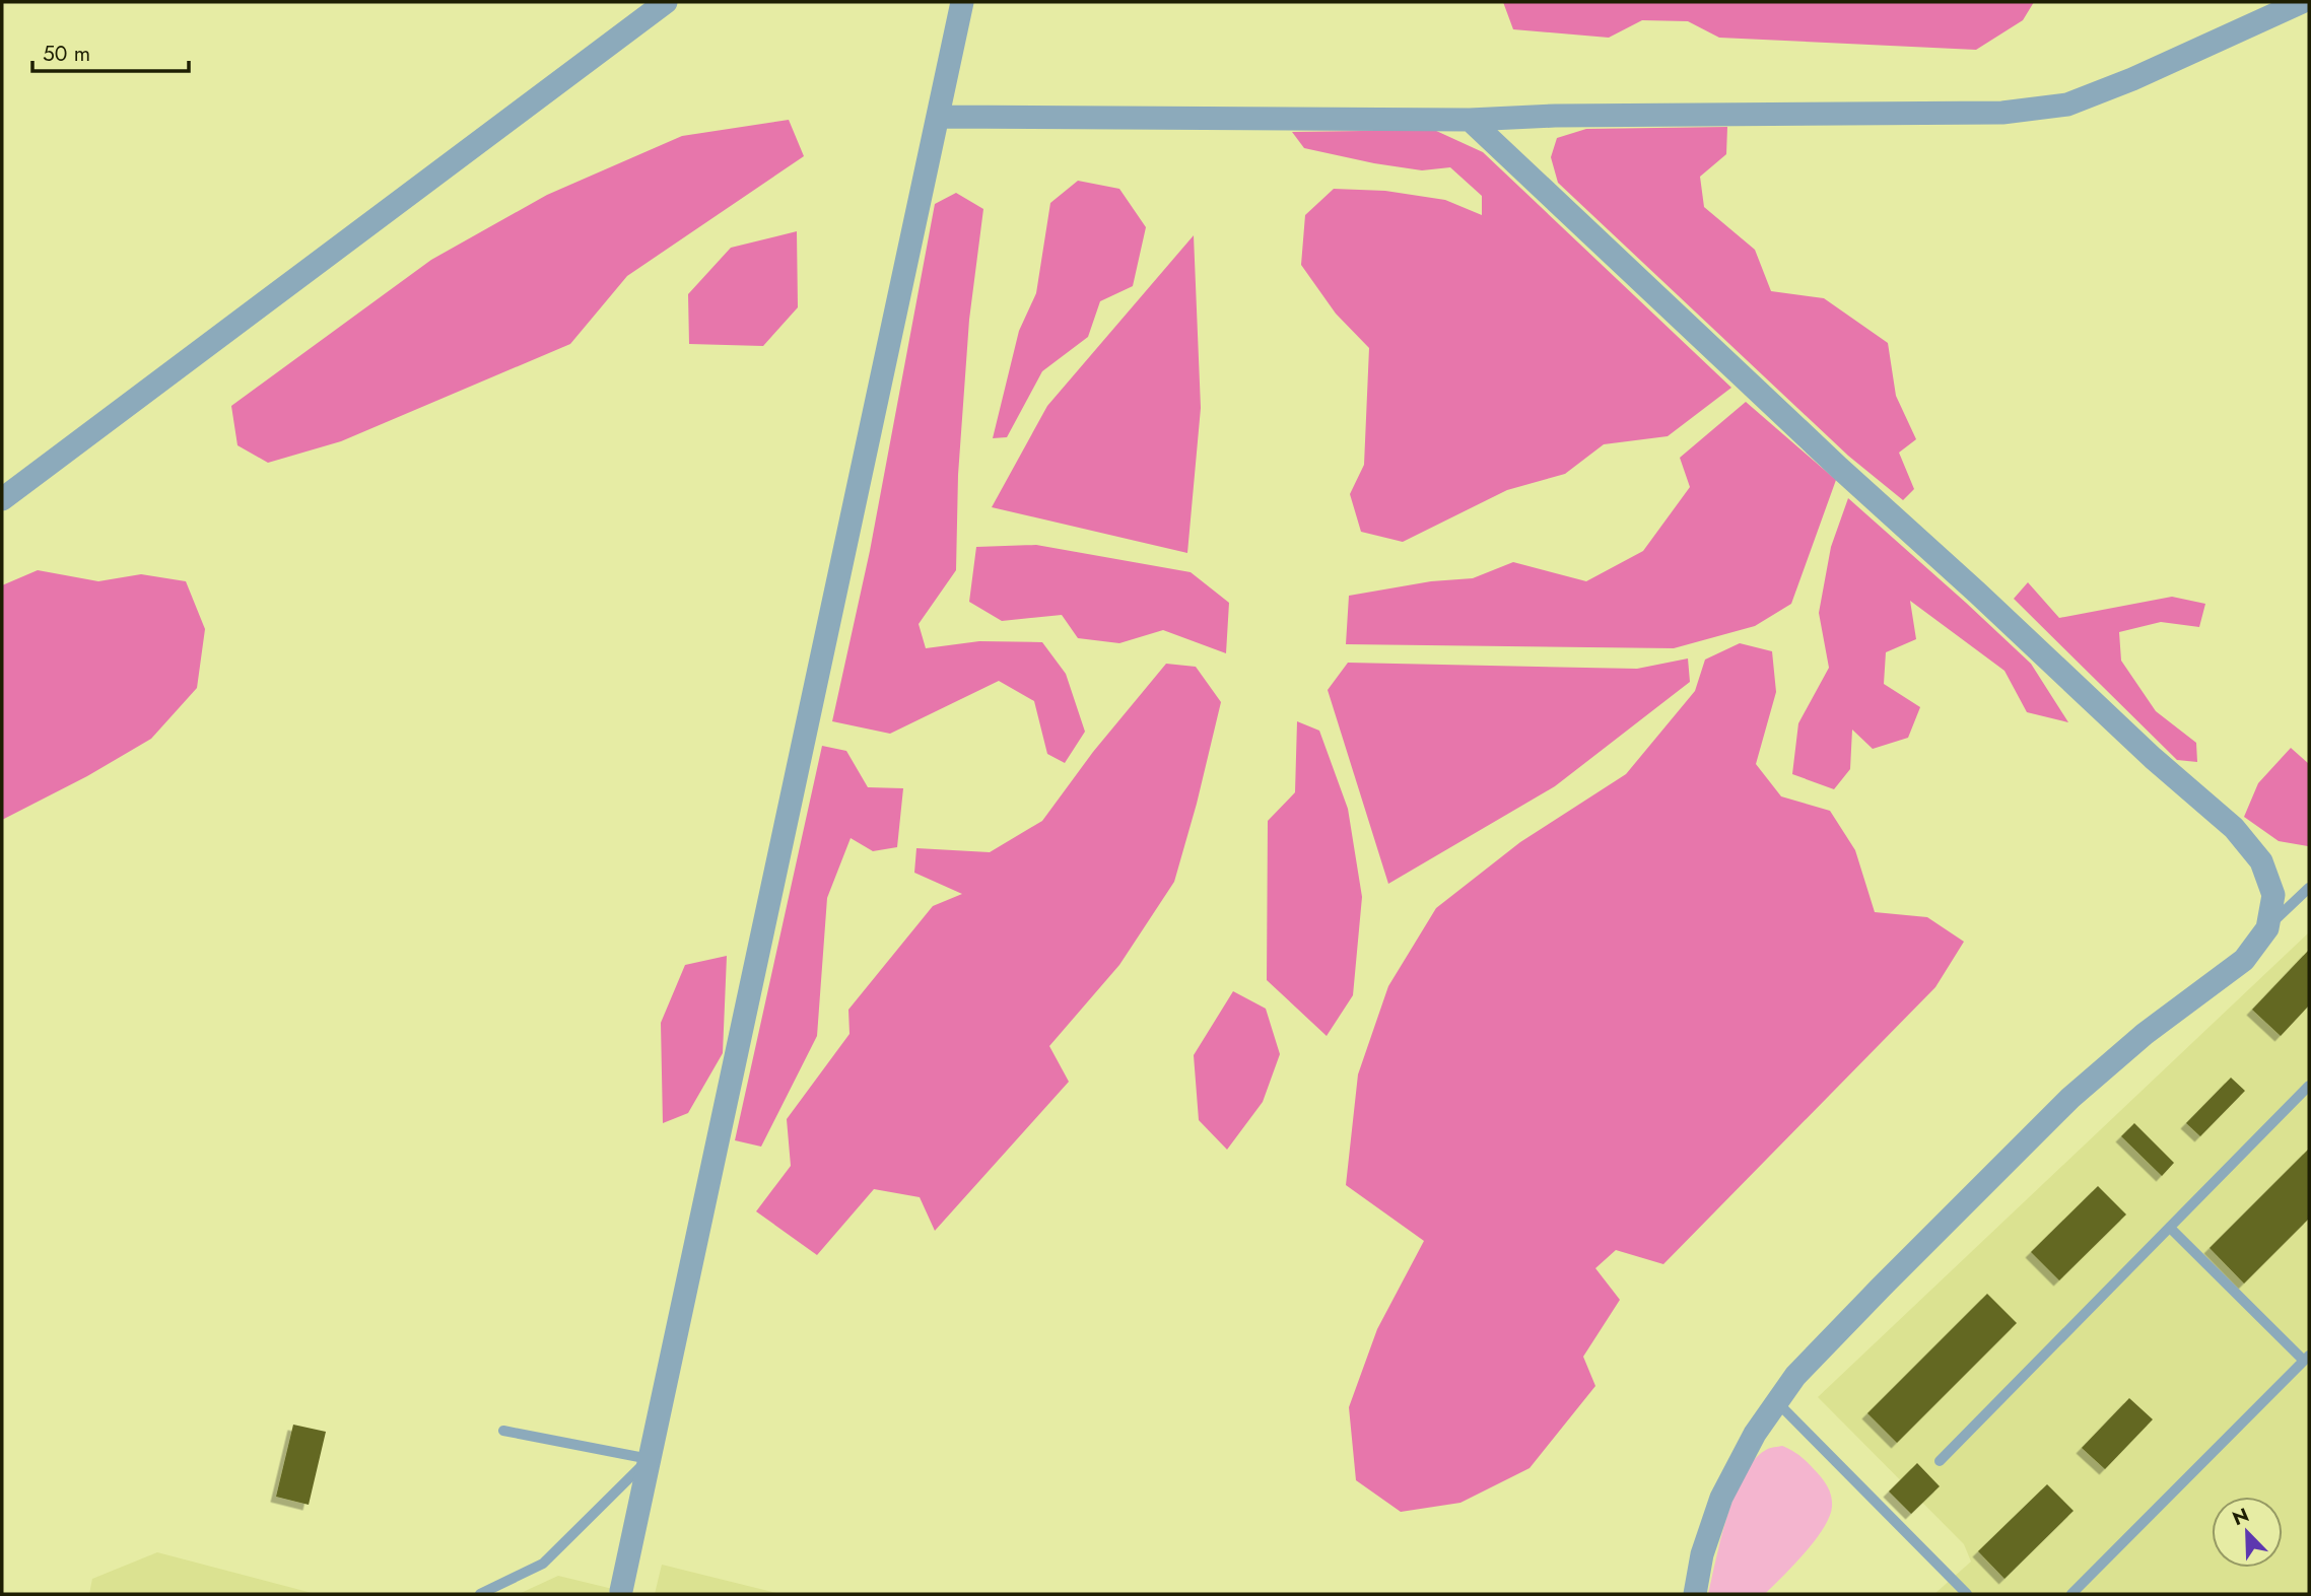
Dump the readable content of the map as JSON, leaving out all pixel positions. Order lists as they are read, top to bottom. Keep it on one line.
{"scale_bar":"50 m","north":"top left"}
